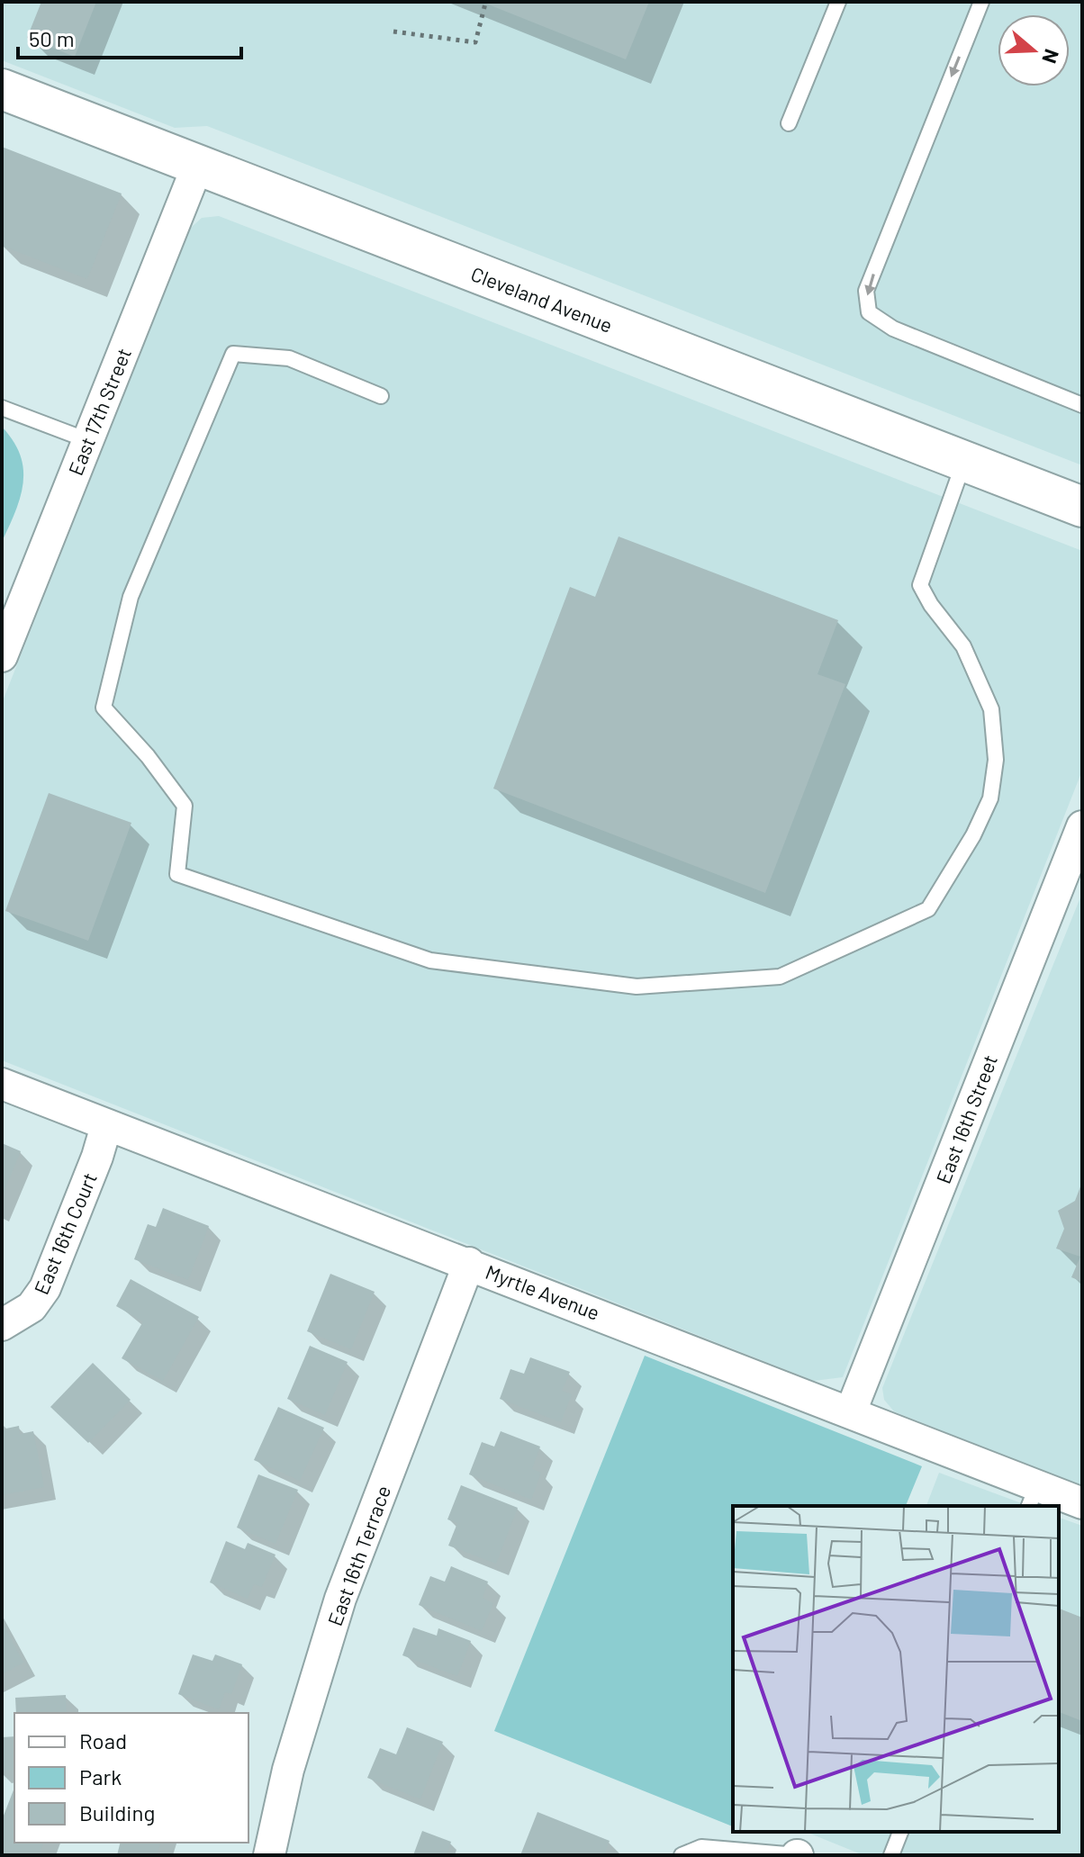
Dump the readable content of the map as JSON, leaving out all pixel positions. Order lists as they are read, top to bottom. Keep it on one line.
{"streets":{"main road":["Cleveland Avenue"],"street":["East 17th Street","East 16th Street","East 16th Court","Myrtle Avenue","East 16th Terrace"]},"crossings":[["Cleveland Avenue","East 17th Street"],["East 16th Street","Myrtle Avenue"],["East 16th Court","Myrtle Avenue"],["Myrtle Avenue","East 16th Terrace"]],"legend":["Road","Park","Building"],"scale_bar":"50 m","north":"right"}
